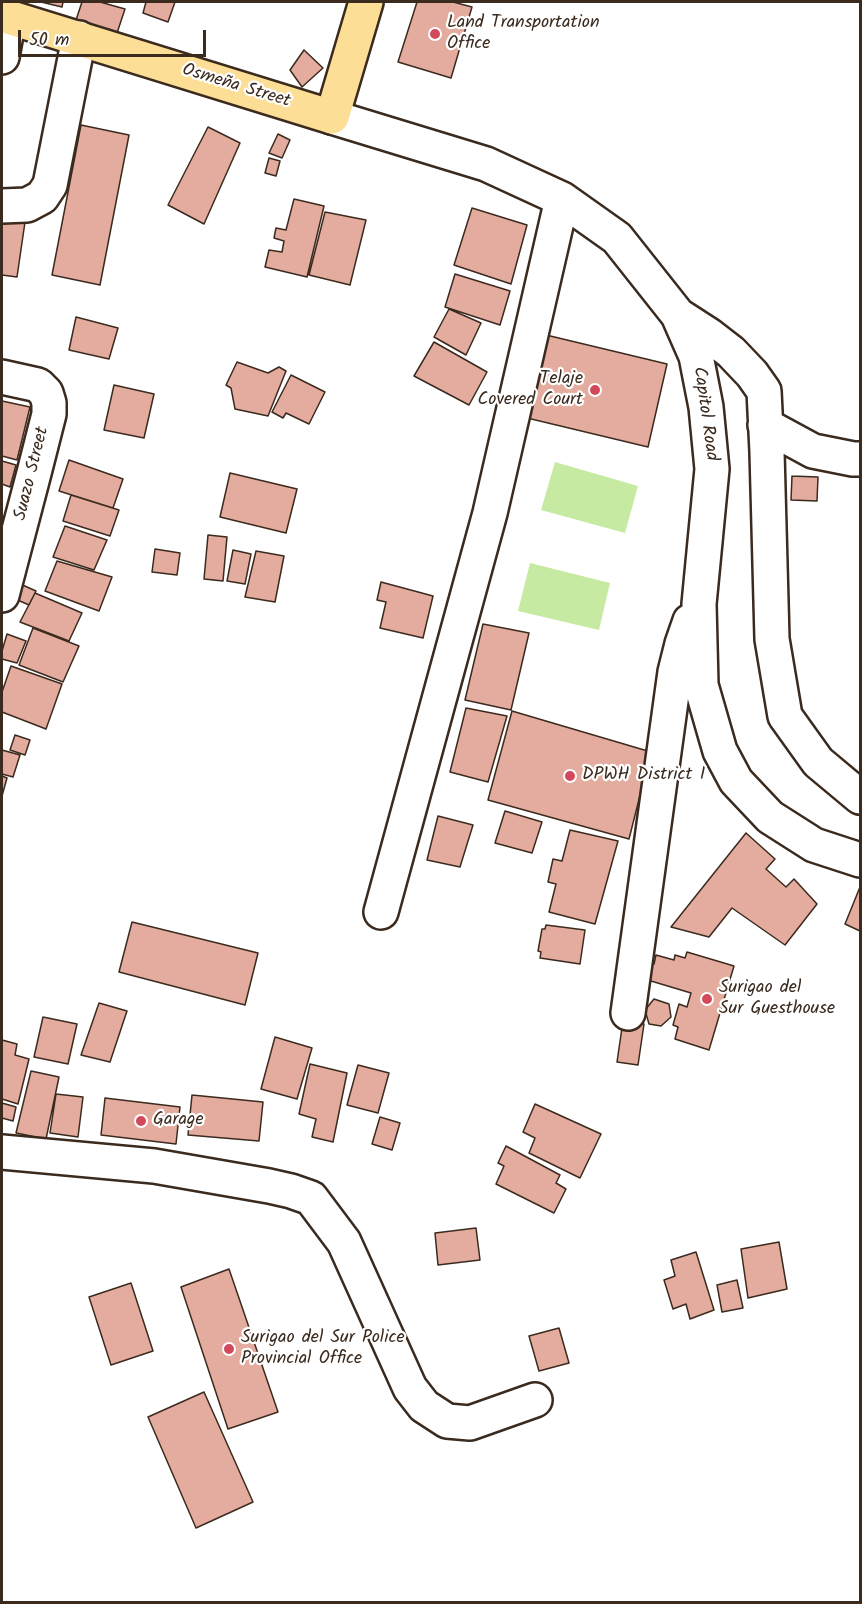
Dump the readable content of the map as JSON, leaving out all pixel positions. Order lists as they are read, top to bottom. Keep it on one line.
{"streets":{"main road":["Osmeña Street"],"street":["Capitol Road","Suazo Street"]},"crossings":[["Osmeña Street","Capitol Road"]],"places":["Land Transportation Office","Telaje Covered Court","DPWH District I","Surigao del Sur Guesthouse","Garage","Surigao del Sur Police Provincial Office"],"scale_bar":"50 m"}
